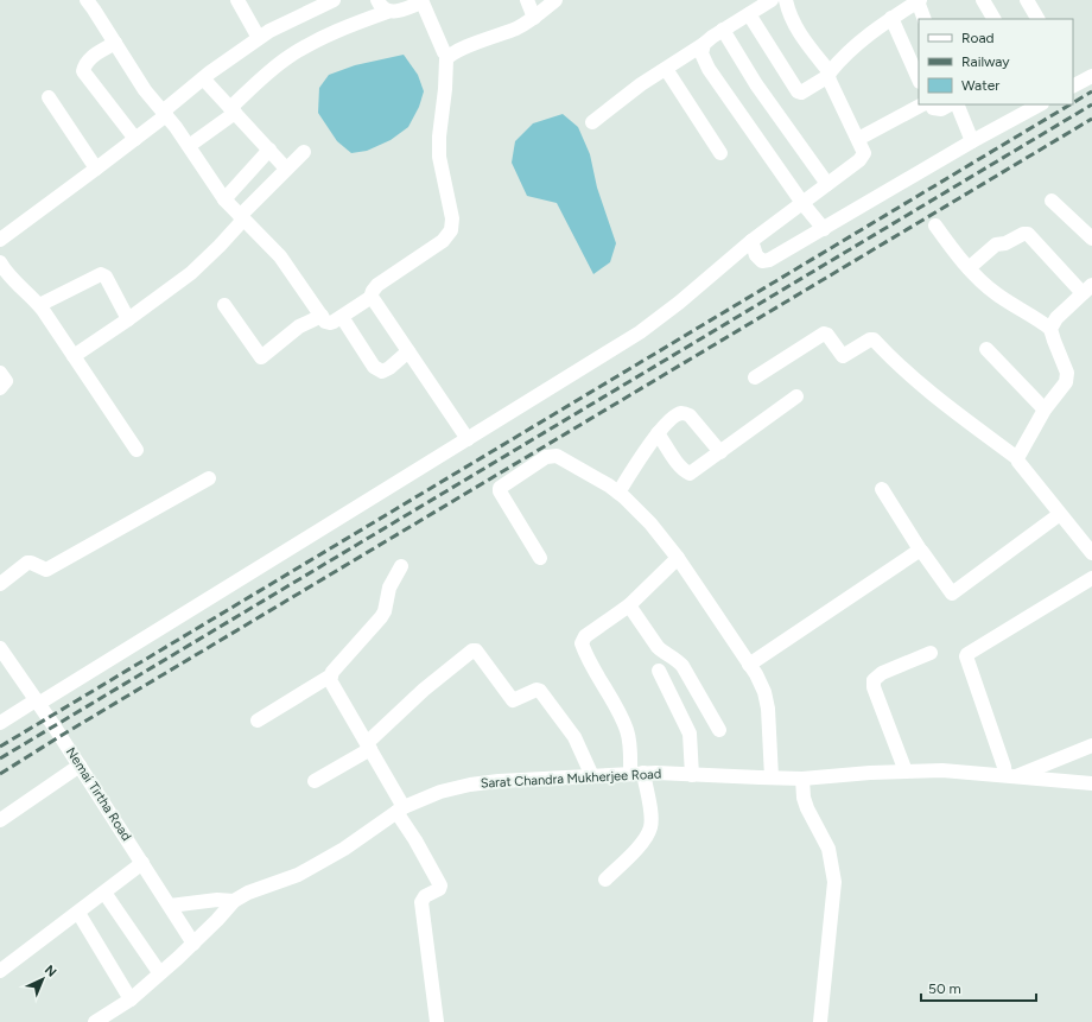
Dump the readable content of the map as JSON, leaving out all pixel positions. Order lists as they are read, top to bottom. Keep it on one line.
{"streets":{"street":["Sarat Chandra Mukherjee Road","Nemai Tirtha Road"]},"crossings":[["Sarat Chandra Mukherjee Road","Nemai Tirtha Road"]],"legend":["Road","Railway","Water"],"scale_bar":"50 m","north":"top right"}
